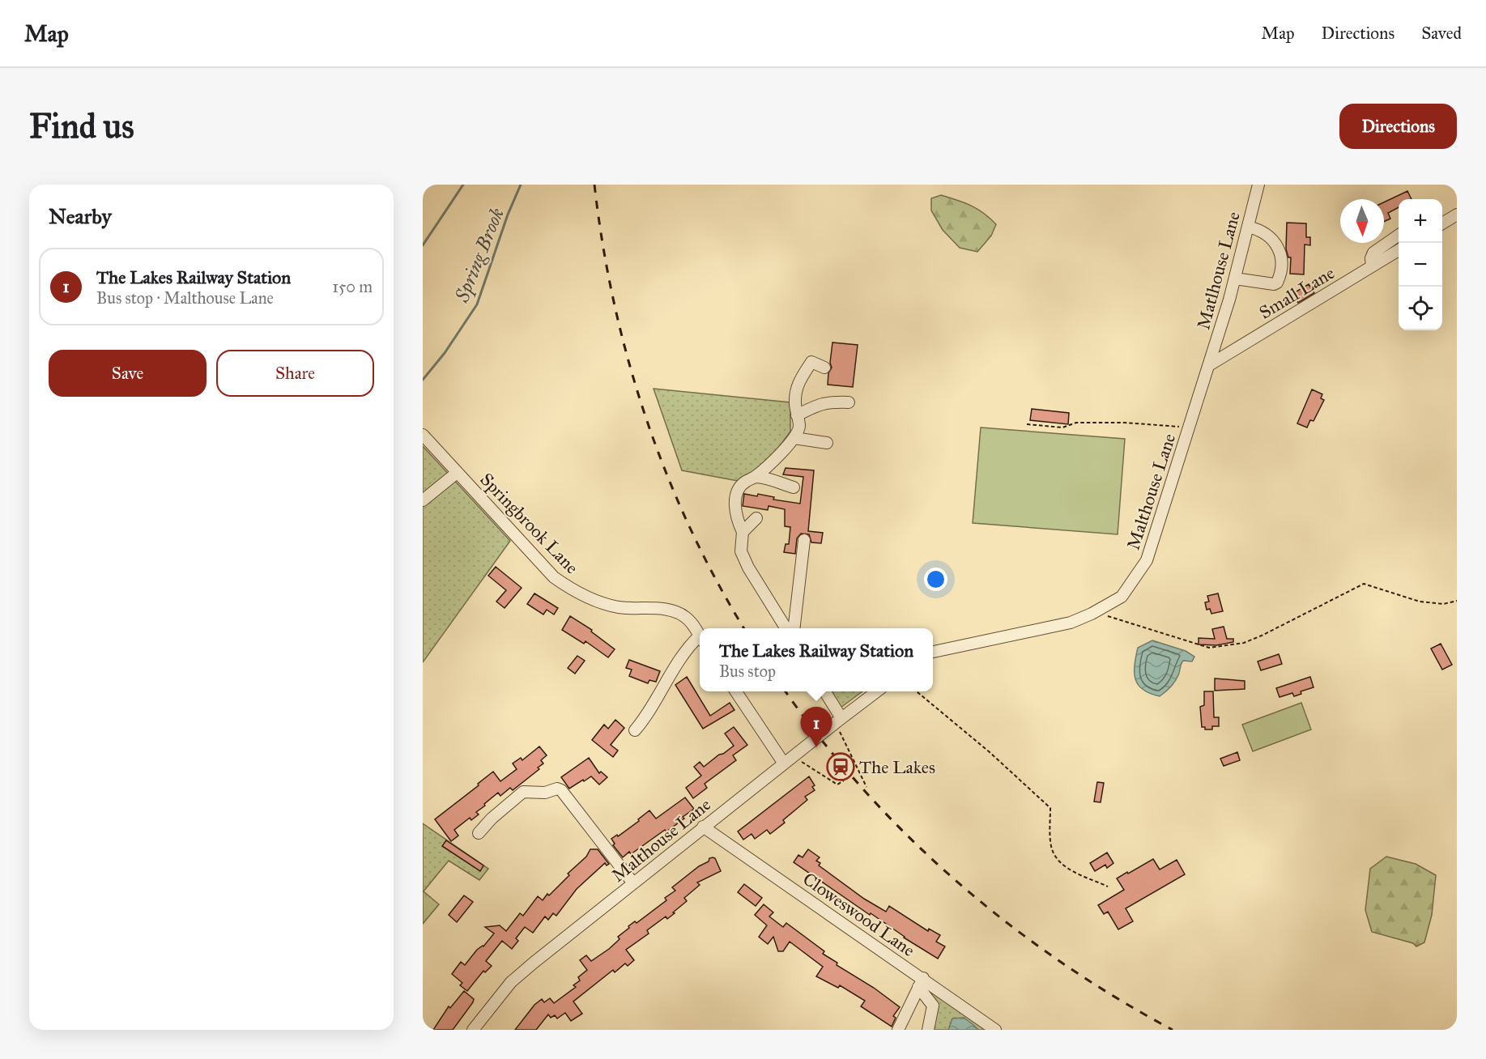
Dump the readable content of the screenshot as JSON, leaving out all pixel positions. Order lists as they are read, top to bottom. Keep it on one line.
{"streets":{"street":["Matlhouse Lane","Small Lane","Malthouse Lane","Springbrook Lane","Cloweswood Lane"]},"crossings":[["Matlhouse Lane","Small Lane"],["Matlhouse Lane","Malthouse Lane"],["Small Lane","Malthouse Lane"],["Malthouse Lane","Cloweswood Lane"]],"water":["Spring Brook"],"places":{"station":["The Lakes"]},"north":"bottom","page":{"header":"Map","nav":["Map","Directions","Saved"],"buttons":["Directions",["Save","Share"]],"title":"Find us","heading":"Nearby","map_buttons":["+","−"],"list":[{"mark":"1","name":"The Lakes Railway Station","note":"Bus stop · Malthouse Lane","value":"150 m"}],"popup":["The Lakes Railway Station","Bus stop"],"pins":"1"}}
